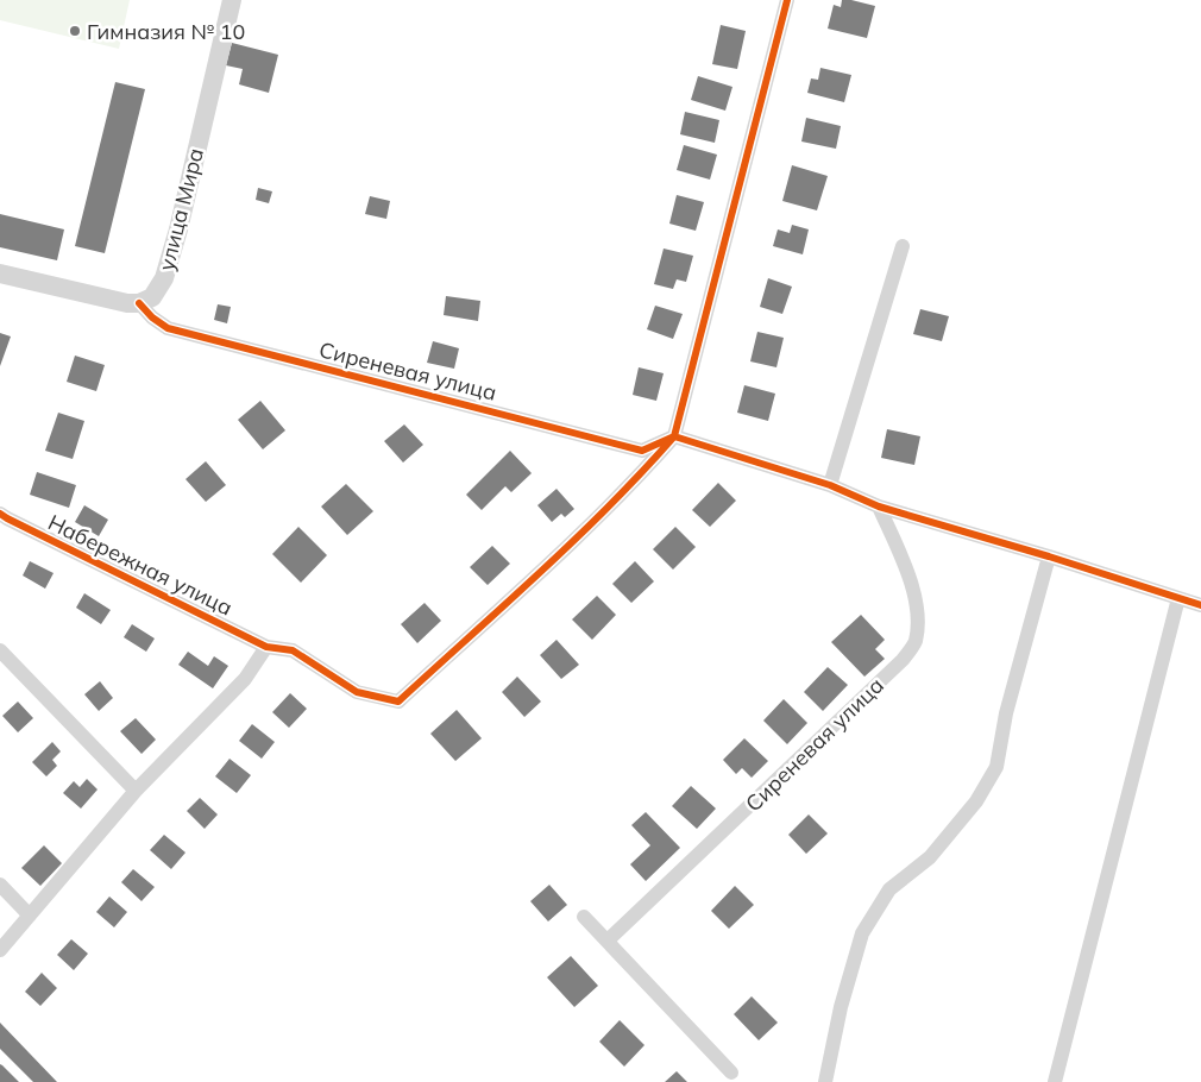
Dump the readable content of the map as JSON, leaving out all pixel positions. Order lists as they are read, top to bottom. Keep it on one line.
{"streets":{"street":["улица Мира","Сиреневая улица","Набережная улица"]},"crossings":[["улица Мира","Сиреневая улица"]],"places":["Гимназия № 10"]}
